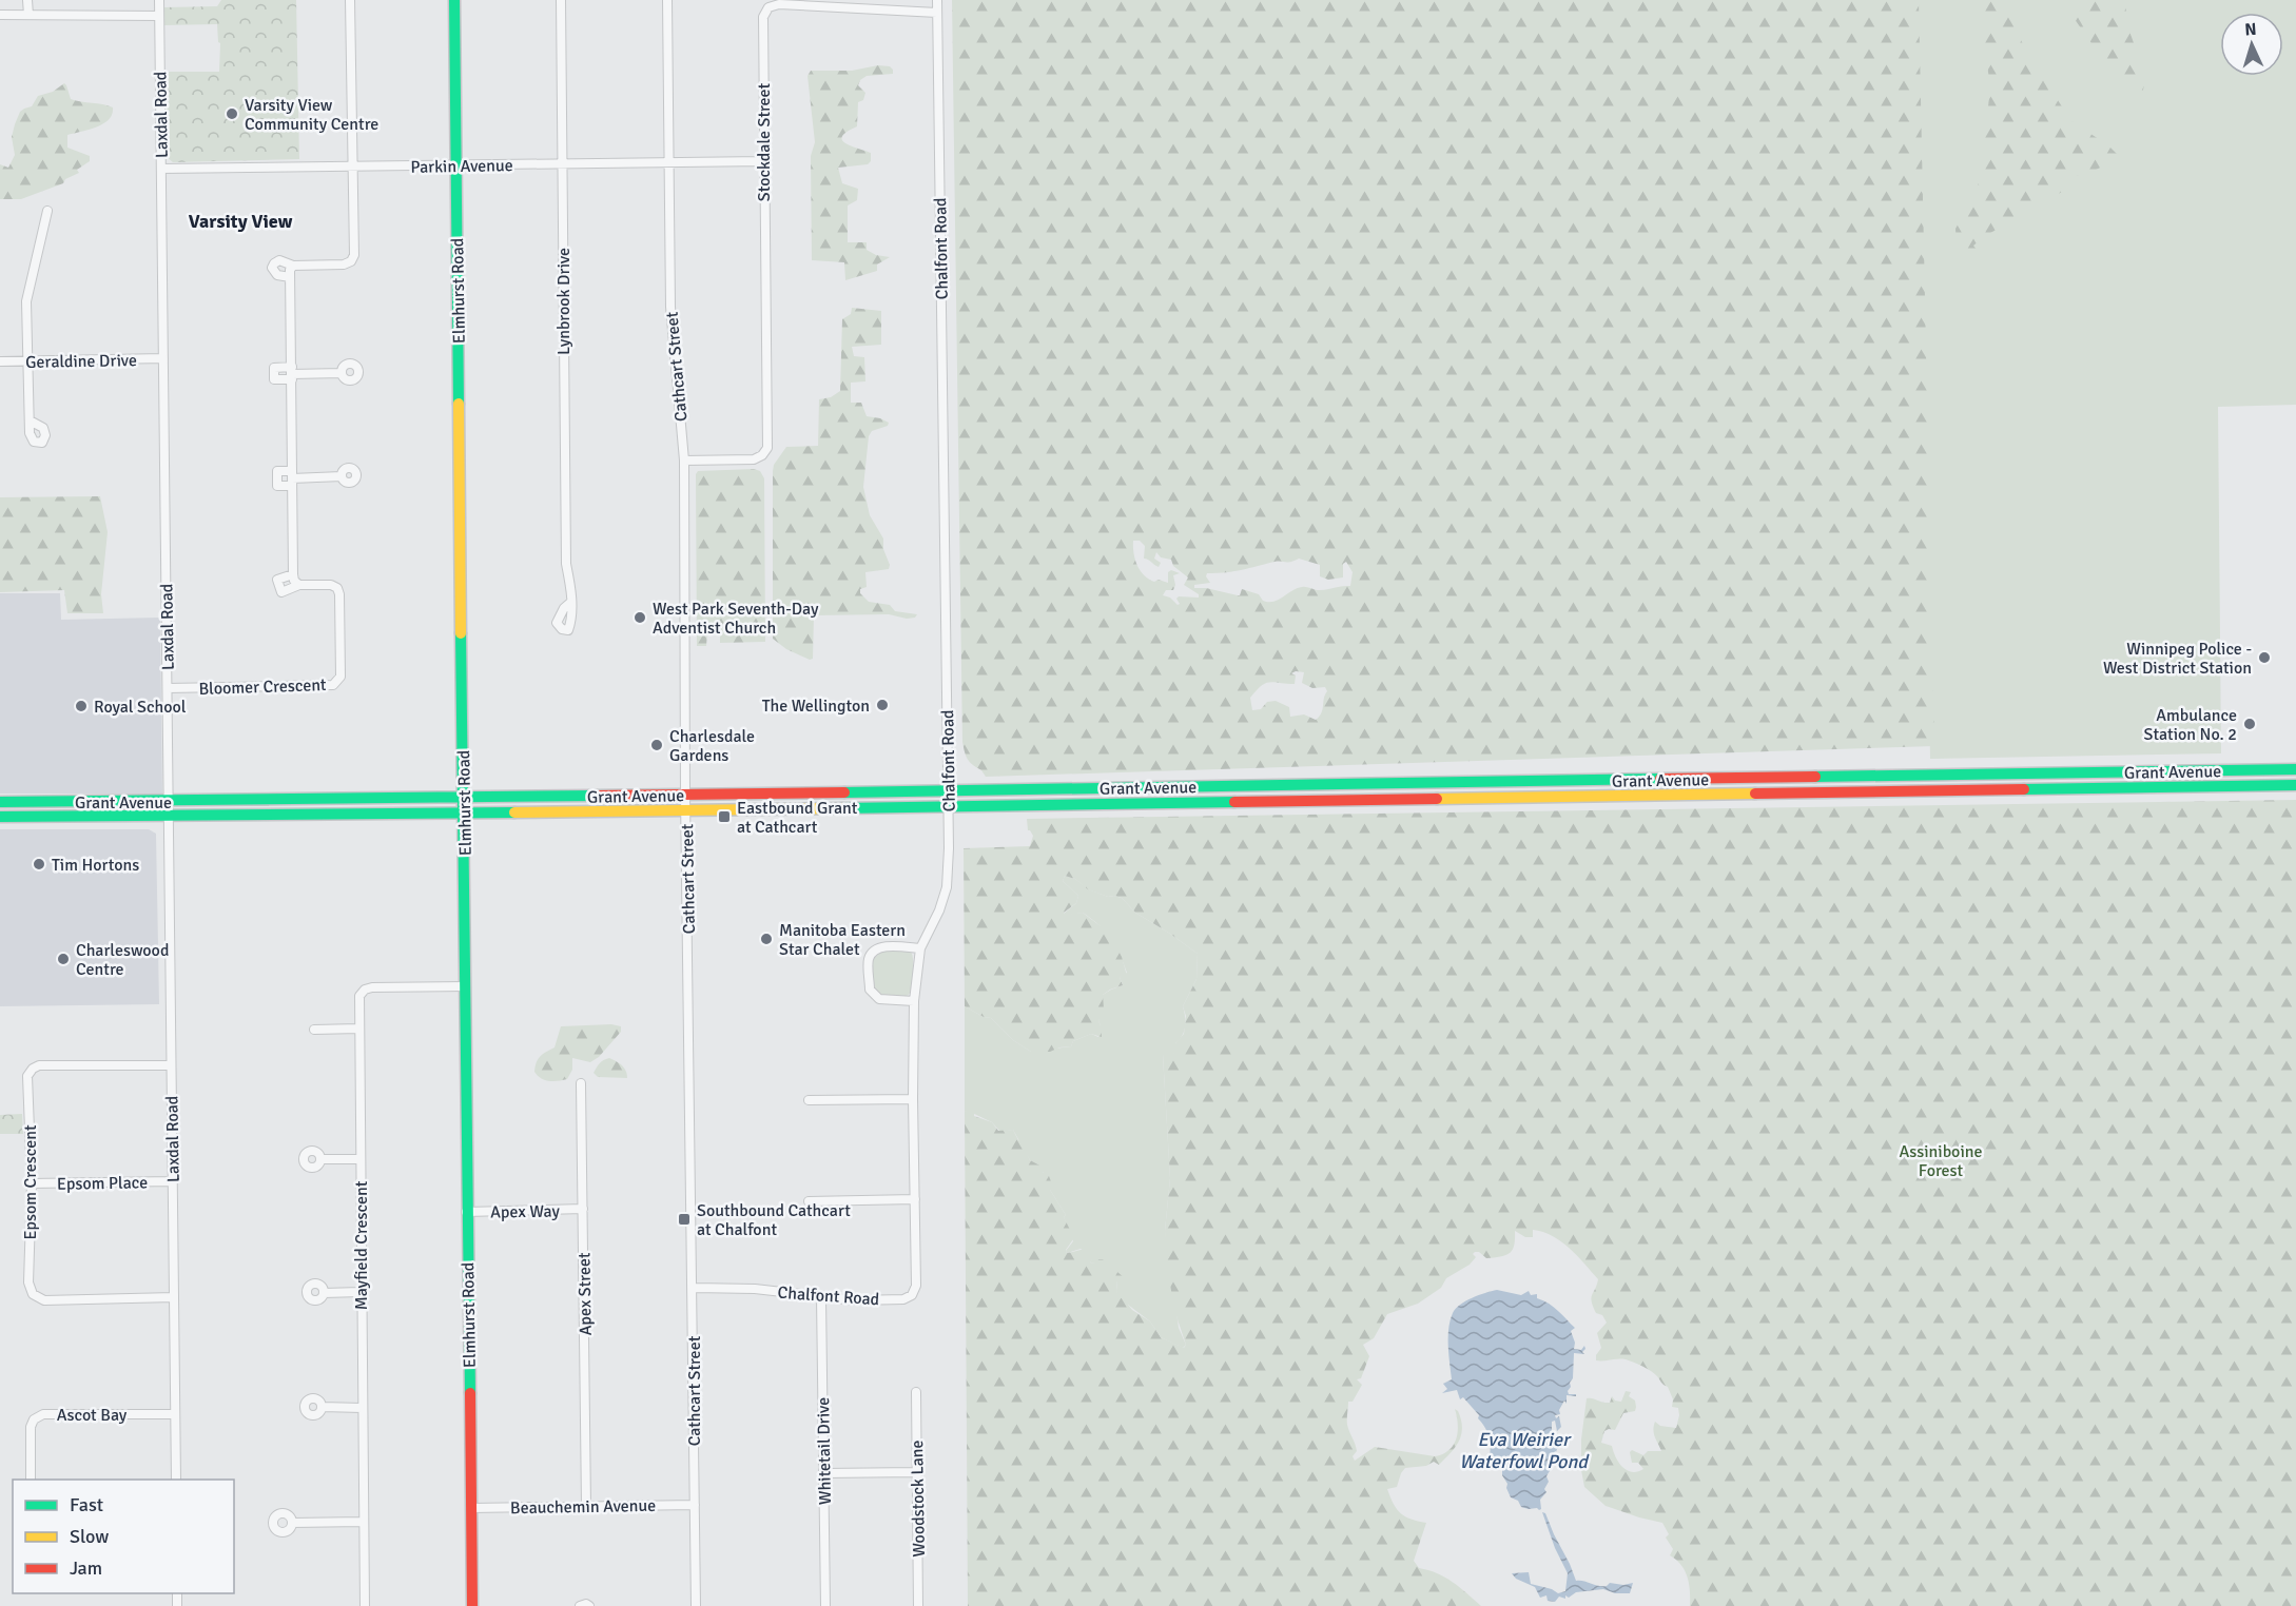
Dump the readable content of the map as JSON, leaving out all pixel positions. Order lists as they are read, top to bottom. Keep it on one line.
{"streets":{"main road":["Elmhurst Road","Grant Avenue"],"street":["Laxdal Road","Stockdale Street","Parkin Avenue","Chalfont Road","Lynbrook Drive","Geraldine Drive","Cathcart Street","Bloomer Crescent","Epsom Crescent","Epsom Place","Apex Way","Mayfield Crescent","Apex Street","Ascot Bay","Whitetail Drive","Woodstock Lane","Beauchemin Avenue"]},"crossings":[["Laxdal Road","Parkin Avenue"],["Laxdal Road","Geraldine Drive"],["Laxdal Road","Bloomer Crescent"],["Laxdal Road","Grant Avenue"],["Laxdal Road","Epsom Crescent"],["Laxdal Road","Epsom Place"],["Laxdal Road","Ascot Bay"],["Stockdale Street","Parkin Avenue"],["Stockdale Street","Chalfont Road"],["Stockdale Street","Cathcart Street"],["Parkin Avenue","Elmhurst Road"],["Parkin Avenue","Lynbrook Drive"],["Parkin Avenue","Cathcart Street"],["Chalfont Road","Cathcart Street"],["Chalfont Road","Grant Avenue"],["Chalfont Road","Whitetail Drive"],["Elmhurst Road","Grant Avenue"],["Elmhurst Road","Apex Way"],["Elmhurst Road","Mayfield Crescent"],["Elmhurst Road","Beauchemin Avenue"],["Cathcart Street","Grant Avenue"],["Cathcart Street","Beauchemin Avenue"],["Epsom Crescent","Epsom Place"],["Apex Way","Apex Street"],["Apex Street","Beauchemin Avenue"]],"districts":["Varsity View"],"water":["Eva Weirier Waterfowl Pond"],"parks":["Assiniboine Forest"],"places":{"other":["Varsity View Community Centre","West Park Seventh-Day Adventist Church","Winnipeg Police - West District Station","The Wellington","Royal School","Ambulance Station No. 2","Charlesdale Gardens","Tim Hortons","Manitoba Eastern Star Chalet","Charleswood Centre"],"transit":["Eastbound Grant at Cathcart","Southbound Cathcart at Chalfont"]},"legend":["Fast","Slow","Jam"],"north":"top"}
